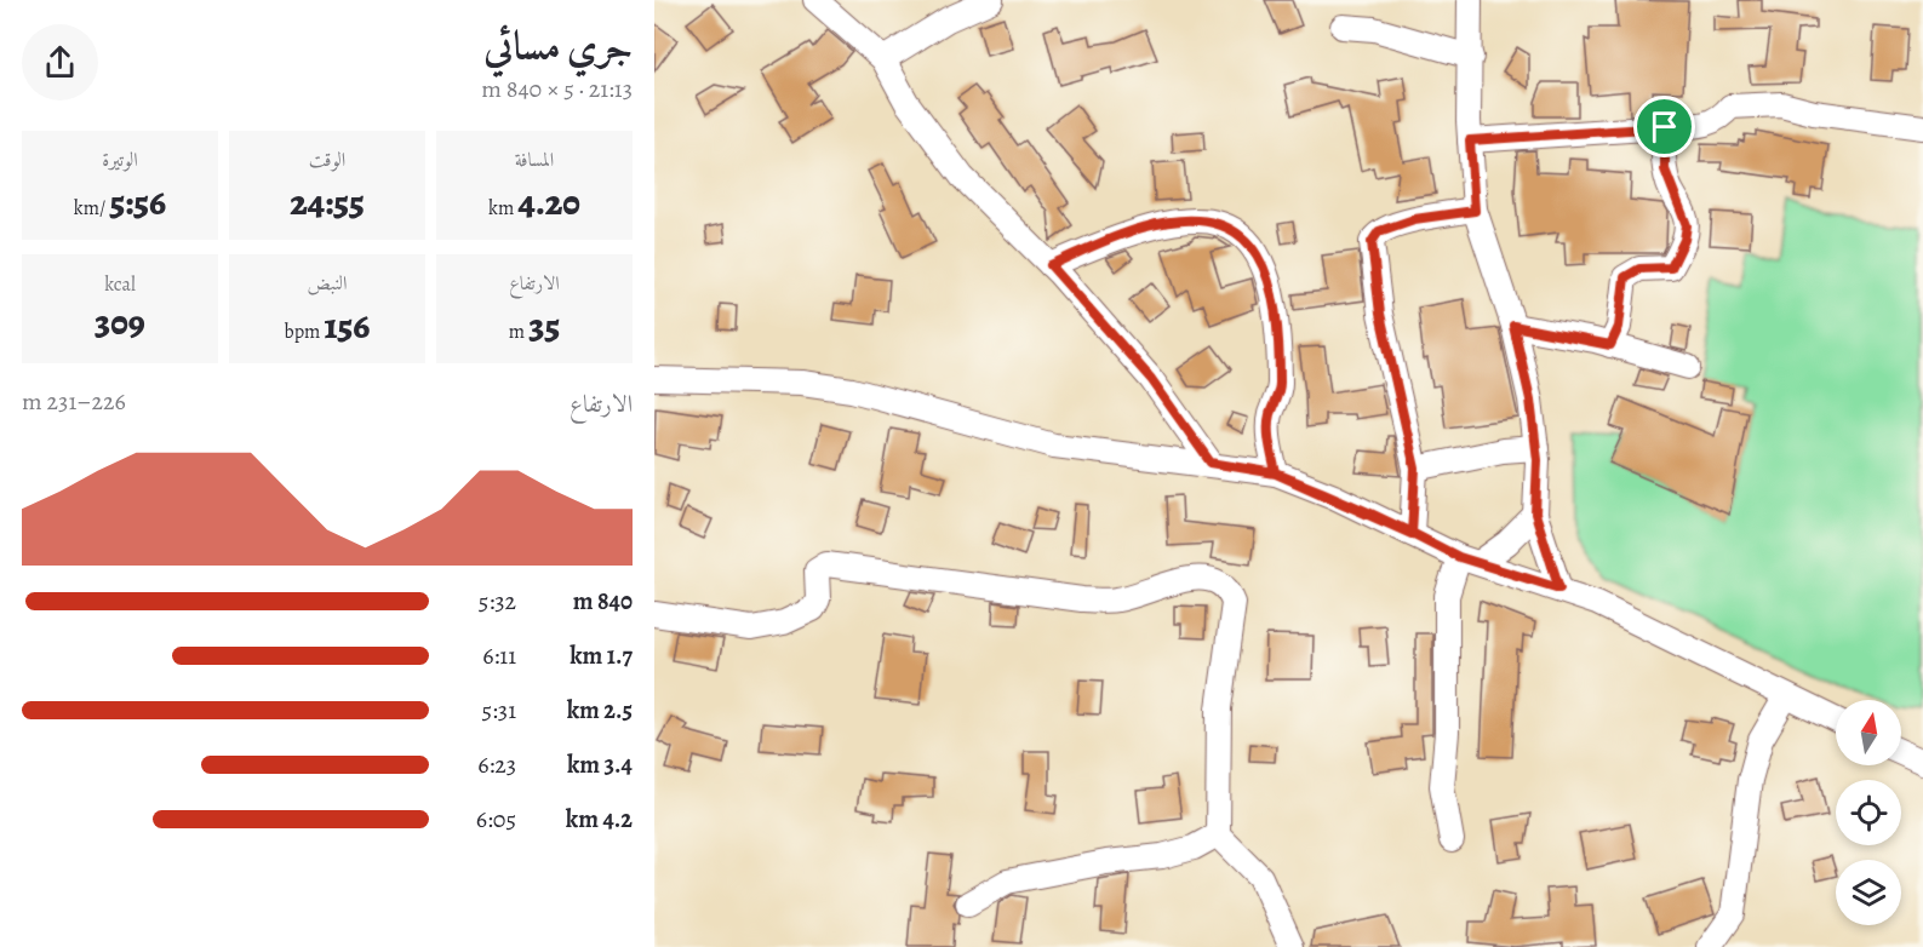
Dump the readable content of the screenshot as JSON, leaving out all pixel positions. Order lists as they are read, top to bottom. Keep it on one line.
{"north":"top","page":{"heading":["جري مسائي","21:13 · 5 × 840 m"],"stats":[["المسافة","4.20 km"],["الوقت","24:55"],["الوتيرة","5:56 /km"],["الارتفاع","35 m"],["النبض","156 bpm"],["kcal","309"]],"chart":["الارتفاع","226–231 m"],"list":[{"name":"840 m","note":"5:32"},{"name":"1.7 km","note":"6:11"},{"name":"2.5 km","note":"5:31"},{"name":"3.4 km","note":"6:23"},{"name":"4.2 km","note":"6:05"}]}}
